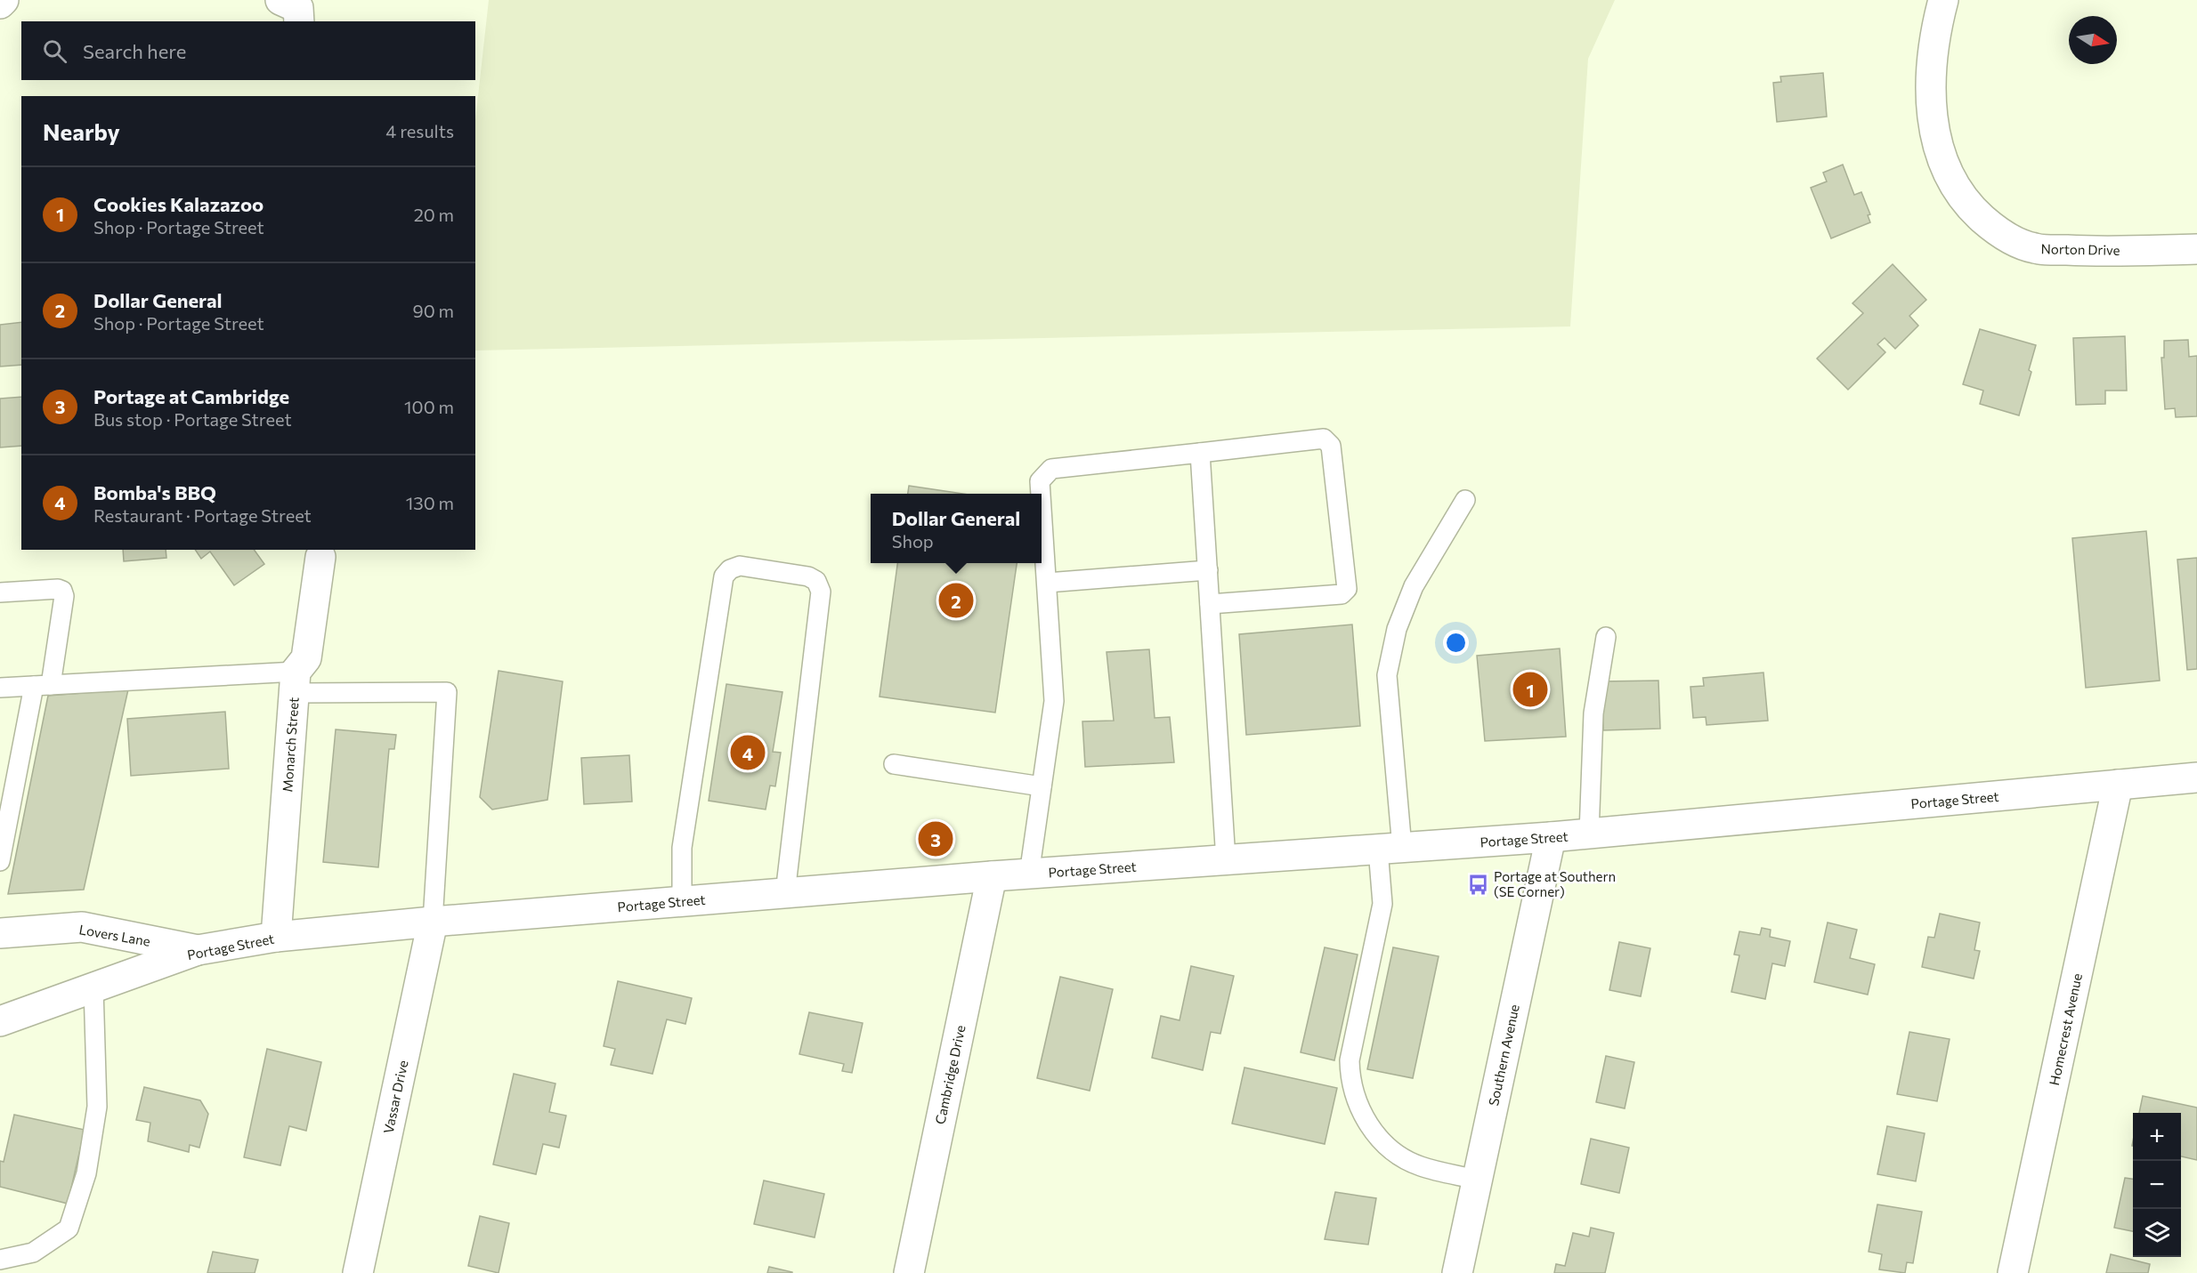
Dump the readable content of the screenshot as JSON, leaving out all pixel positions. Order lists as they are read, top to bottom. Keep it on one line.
{"streets":{"street":["Norton Drive","Monarch Street","Portage Street","Lovers Lane","Homecrest Avenue","Southern Avenue","Cambridge Drive","Vassar Drive"]},"crossings":[["Monarch Street","Portage Street"],["Portage Street","Lovers Lane"],["Portage Street","Homecrest Avenue"],["Portage Street","Southern Avenue"],["Portage Street","Cambridge Drive"],["Portage Street","Vassar Drive"]],"places":{"bus stop":["Portage at Southern (SE Corner)"]},"north":"right","page":{"search":"Search here","heading":["Nearby","4 results"],"list":[{"mark":"1","name":"Cookies Kalazazoo","note":"Shop · Portage Street","value":"20 m"},{"mark":"2","name":"Dollar General","note":"Shop · Portage Street","value":"90 m"},{"mark":"3","name":"Portage at Cambridge","note":"Bus stop · Portage Street","value":"100 m"},{"mark":"4","name":"Bomba's BBQ","note":"Restaurant · Portage Street","value":"130 m"}],"popup":["Dollar General","Shop"],"pins":["2","1","4","3"],"map_buttons":["+","−"]}}
